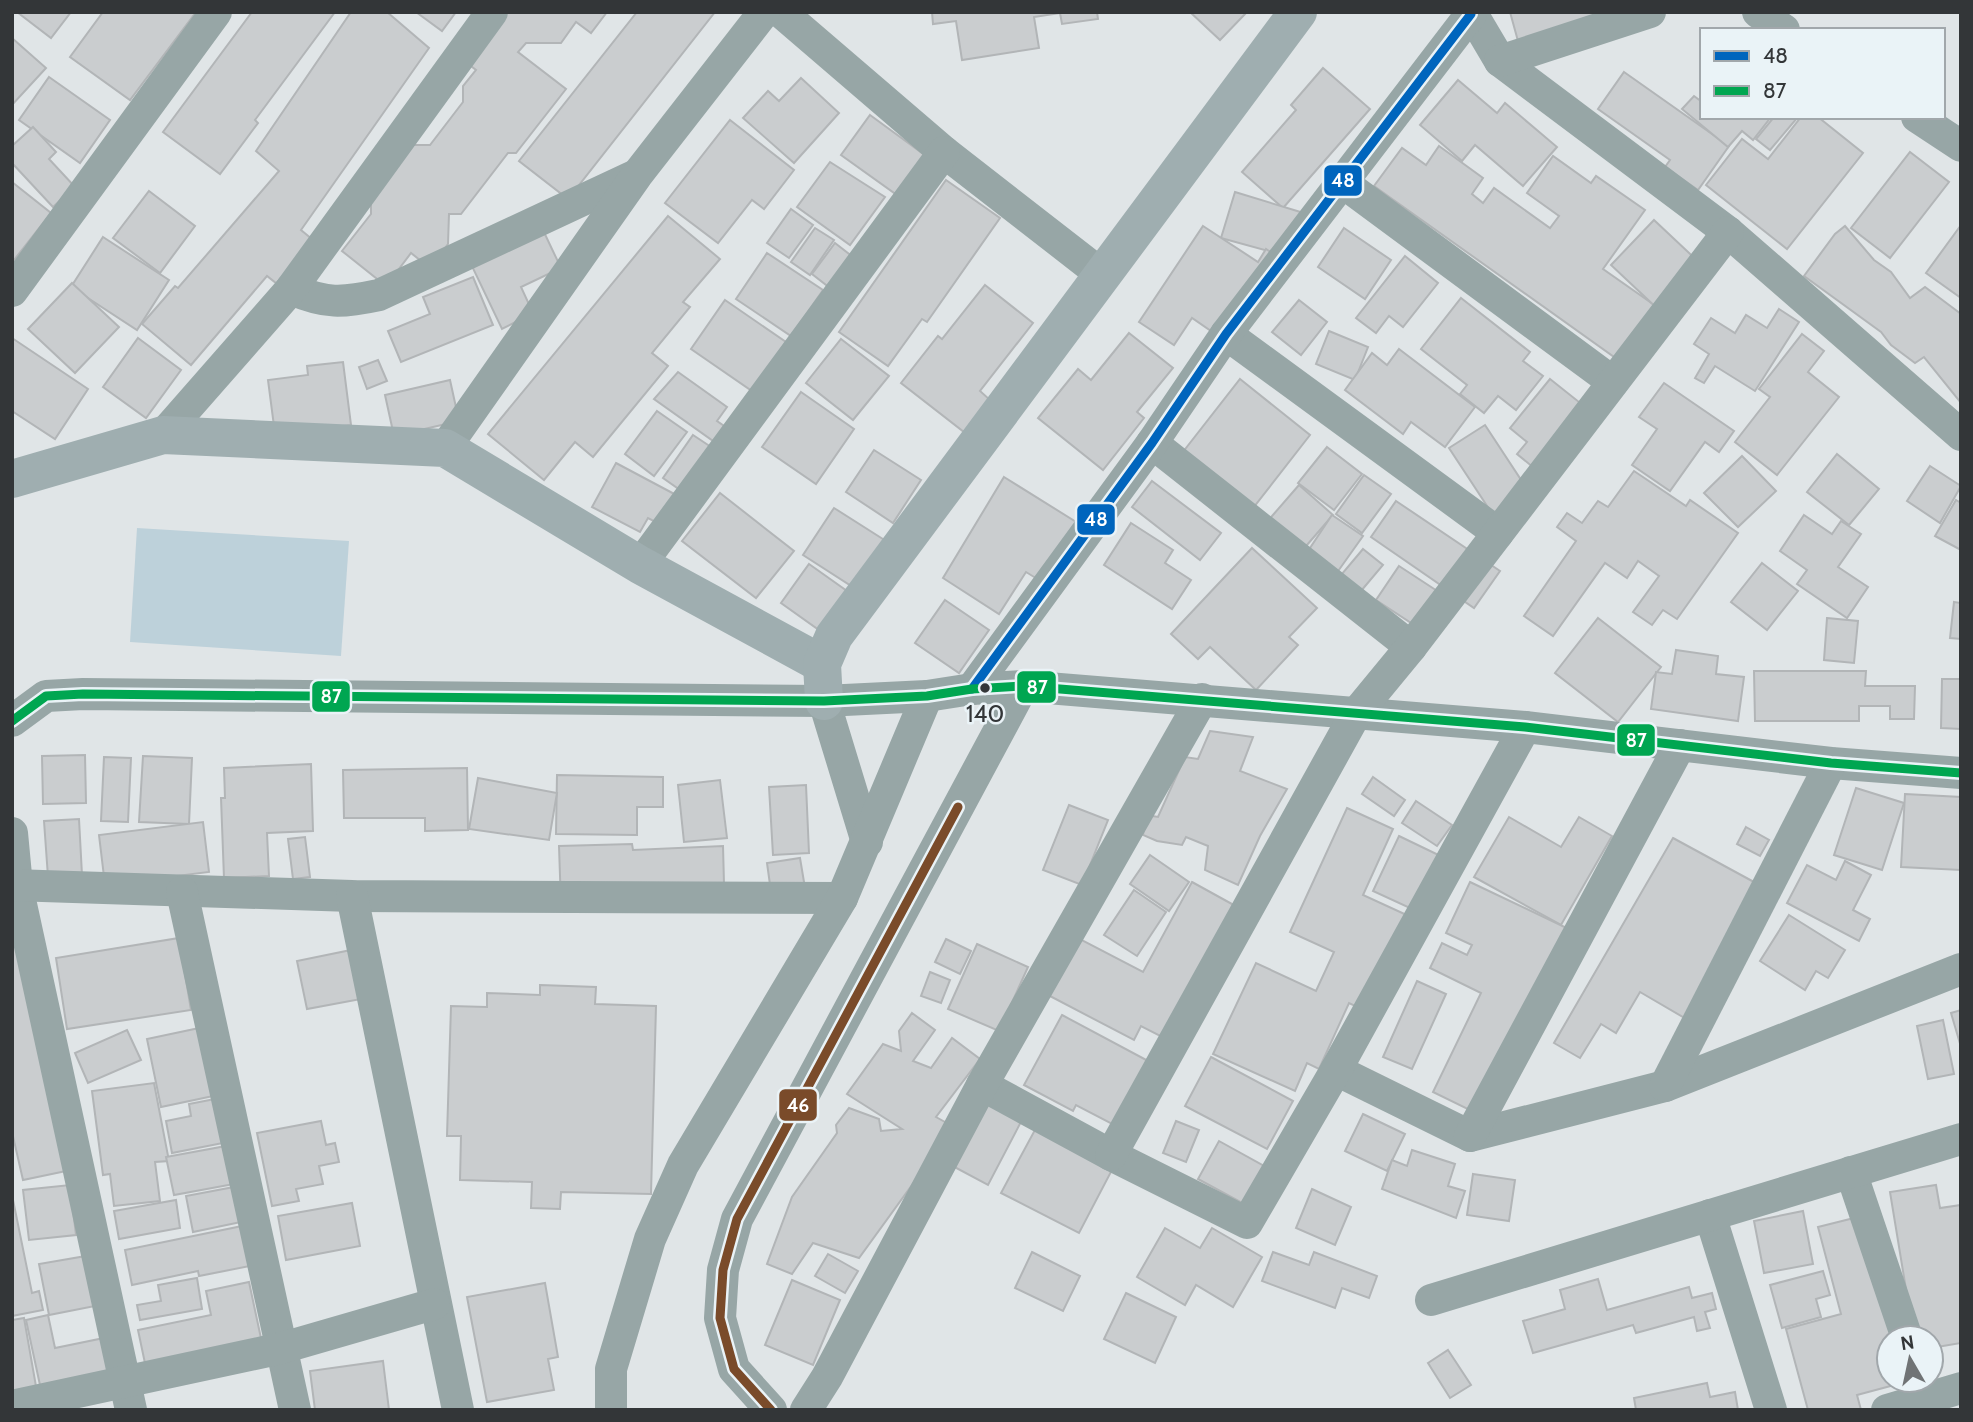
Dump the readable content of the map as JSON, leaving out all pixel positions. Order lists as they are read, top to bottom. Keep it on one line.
{"places":["140"],"lines":["transit line 48","transit line 87","transit line 46"],"legend":["48","87"],"north":"top"}
